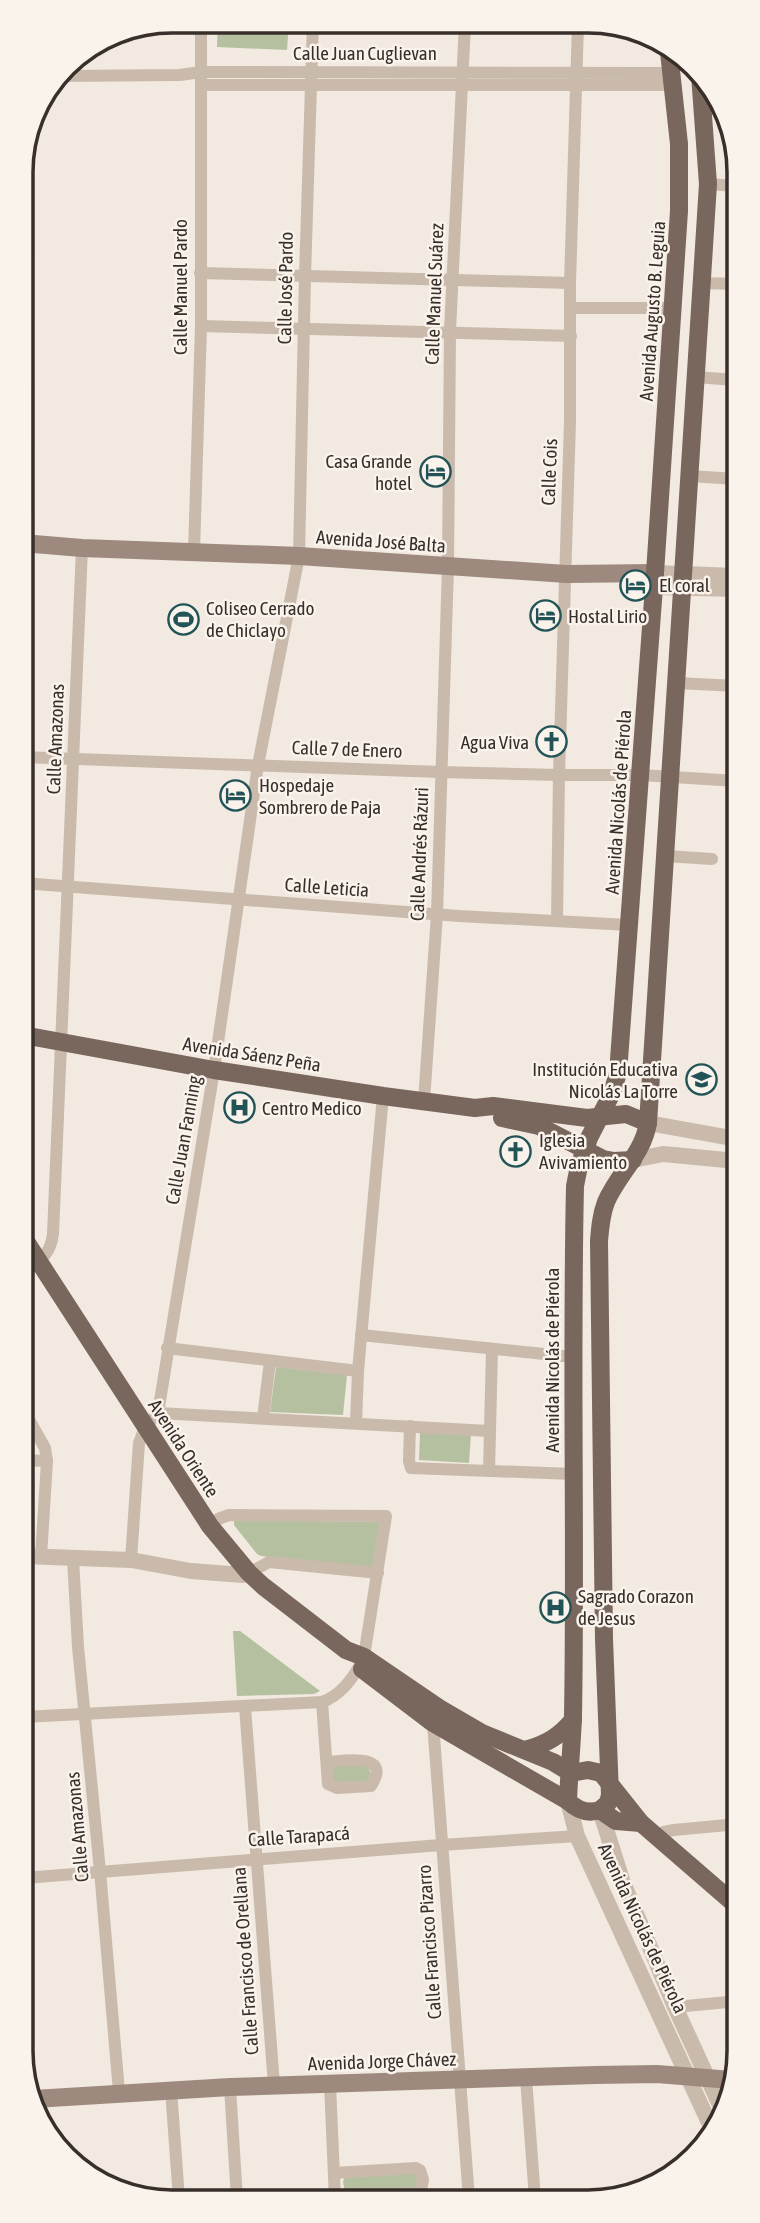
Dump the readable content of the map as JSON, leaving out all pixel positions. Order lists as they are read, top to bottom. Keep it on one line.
{"streets":{"main road":["Avenida Augusto B. Leguia","Avenida José Balta","Avenida Nicolás de Piérola","Avenida Sáenz Peña","Avenida Oriente","Avenida Jorge Chávez"],"street":["Calle Juan Cuglievan","Calle Manuel Pardo","Calle José Pardo","Calle Manuel Suárez","Calle Cois","Calle Amazonas","Calle 7 de Enero","Calle Andrés Rázuri","Calle Leticia","Calle Juan Fanning","Calle Tarapacá","Calle Francisco Pizarro","Calle Francisco de Orellana"]},"crossings":[["Calle Juan Cuglievan","Calle Manuel Pardo"],["Calle Juan Cuglievan","Calle José Pardo"],["Calle Juan Cuglievan","Calle Manuel Suárez"],["Calle Juan Cuglievan","Avenida Augusto B. Leguia"],["Calle Juan Cuglievan","Calle Cois"],["Calle Manuel Pardo","Avenida José Balta"],["Calle José Pardo","Avenida José Balta"],["Calle José Pardo","Calle Juan Fanning"],["Calle Manuel Suárez","Avenida José Balta"],["Calle Manuel Suárez","Calle Andrés Rázuri"],["Avenida Augusto B. Leguia","Avenida José Balta"],["Avenida Augusto B. Leguia","Avenida Nicolás de Piérola"],["Calle Cois","Avenida José Balta"],["Calle Cois","Calle 7 de Enero"],["Calle Cois","Calle Leticia"],["Avenida José Balta","Calle Amazonas"],["Avenida José Balta","Avenida Nicolás de Piérola"],["Avenida José Balta","Calle Andrés Rázuri"],["Avenida José Balta","Calle Juan Fanning"],["Calle Amazonas","Calle 7 de Enero"],["Calle Amazonas","Calle Leticia"],["Calle Amazonas","Avenida Sáenz Peña"],["Calle Amazonas","Calle Tarapacá"],["Calle Amazonas","Avenida Jorge Chávez"],["Calle 7 de Enero","Avenida Nicolás de Piérola"],["Calle 7 de Enero","Calle Andrés Rázuri"],["Calle 7 de Enero","Calle Juan Fanning"],["Avenida Nicolás de Piérola","Calle Leticia"],["Avenida Nicolás de Piérola","Avenida Sáenz Peña"],["Avenida Nicolás de Piérola","Avenida Oriente"],["Avenida Nicolás de Piérola","Calle Tarapacá"],["Avenida Nicolás de Piérola","Avenida Jorge Chávez"],["Calle Andrés Rázuri","Calle Leticia"],["Calle Andrés Rázuri","Avenida Sáenz Peña"],["Calle Leticia","Calle Juan Fanning"],["Avenida Sáenz Peña","Calle Juan Fanning"],["Calle Juan Fanning","Avenida Oriente"],["Avenida Oriente","Calle Francisco Pizarro"],["Calle Tarapacá","Calle Francisco Pizarro"],["Calle Tarapacá","Calle Francisco de Orellana"],["Calle Francisco Pizarro","Avenida Jorge Chávez"],["Calle Francisco de Orellana","Avenida Jorge Chávez"]],"places":{"hotel":["Casa Grande hotel","El coral","Hostal Lirio","Hospedaje Sombrero de Paja"],"sports":["Coliseo Cerrado de Chiclayo"],"church":["Agua Viva","Iglesia Avivamiento"],"school or university":["Institución Educativa Nicolás La Torre"],"hospital":["Centro Medico","Sagrado Corazon de Jesus"]}}
